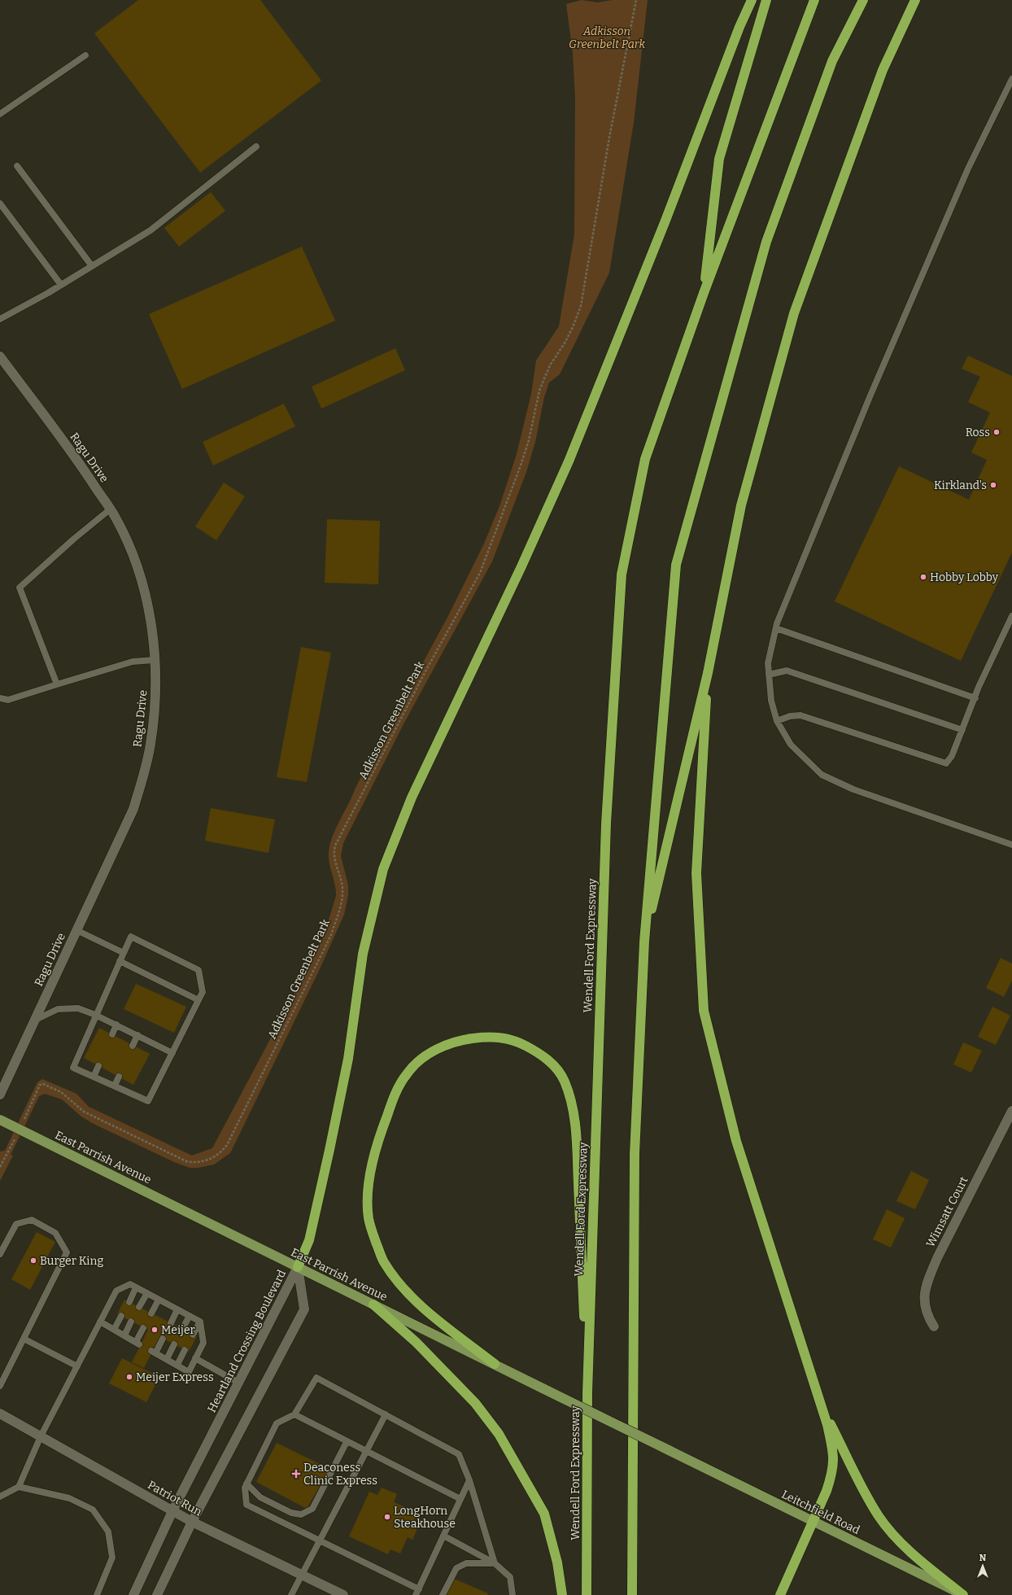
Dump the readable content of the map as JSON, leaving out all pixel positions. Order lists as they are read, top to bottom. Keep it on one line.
{"streets":{"highway":["Wendell Ford Expressway"],"main road":["East Parrish Avenue","Leitchfield Road"],"street":["Ragu Drive","Wimsatt Court","Heartland Crossing Boulevard","Patriot Run"],"path":["Adkisson Greenbelt Park"]},"crossings":[["Adkisson Greenbelt Park","East Parrish Avenue"],["East Parrish Avenue","Heartland Crossing Boulevard"],["East Parrish Avenue","Leitchfield Road"],["Heartland Crossing Boulevard","Patriot Run"]],"parks":["Adkisson Greenbelt Park"],"places":{"other":["Ross","Kirkland's","Hobby Lobby","Burger King","Meijer","Meijer Express","LongHorn Steakhouse"],"health":["Deaconess Clinic Express"]},"north":"top"}
